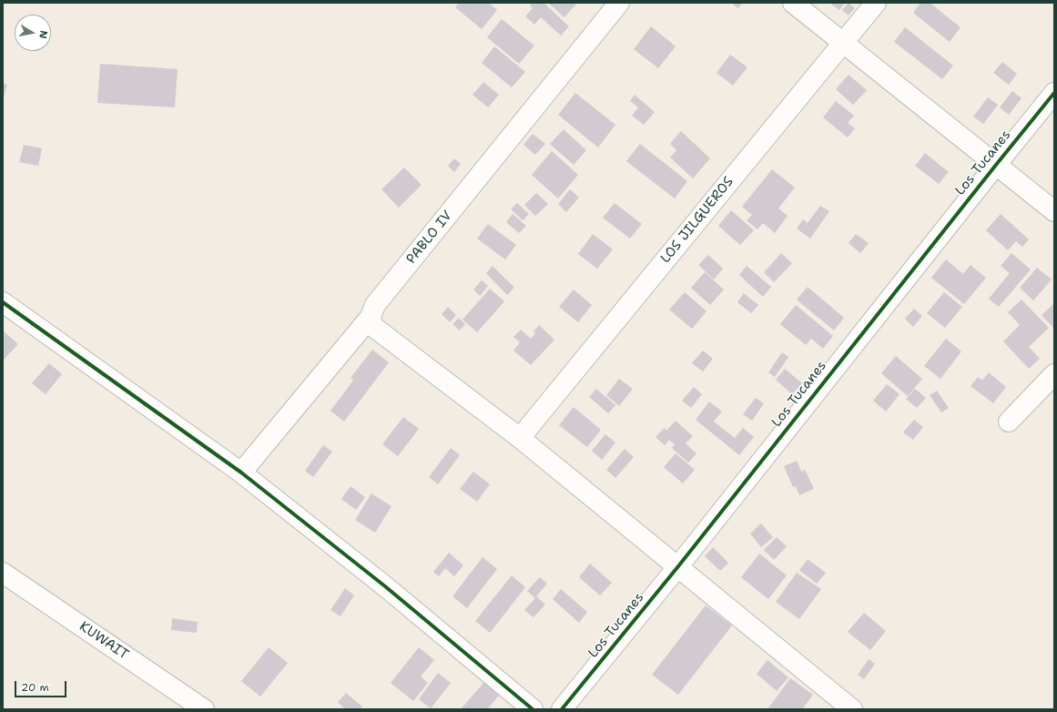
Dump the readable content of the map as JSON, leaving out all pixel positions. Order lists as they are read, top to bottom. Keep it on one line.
{"streets":{"street":["Los Tucanes","LOS JILGUEROS","PABLO IV","KUWAIT"]},"scale_bar":"20 m","north":"right"}
